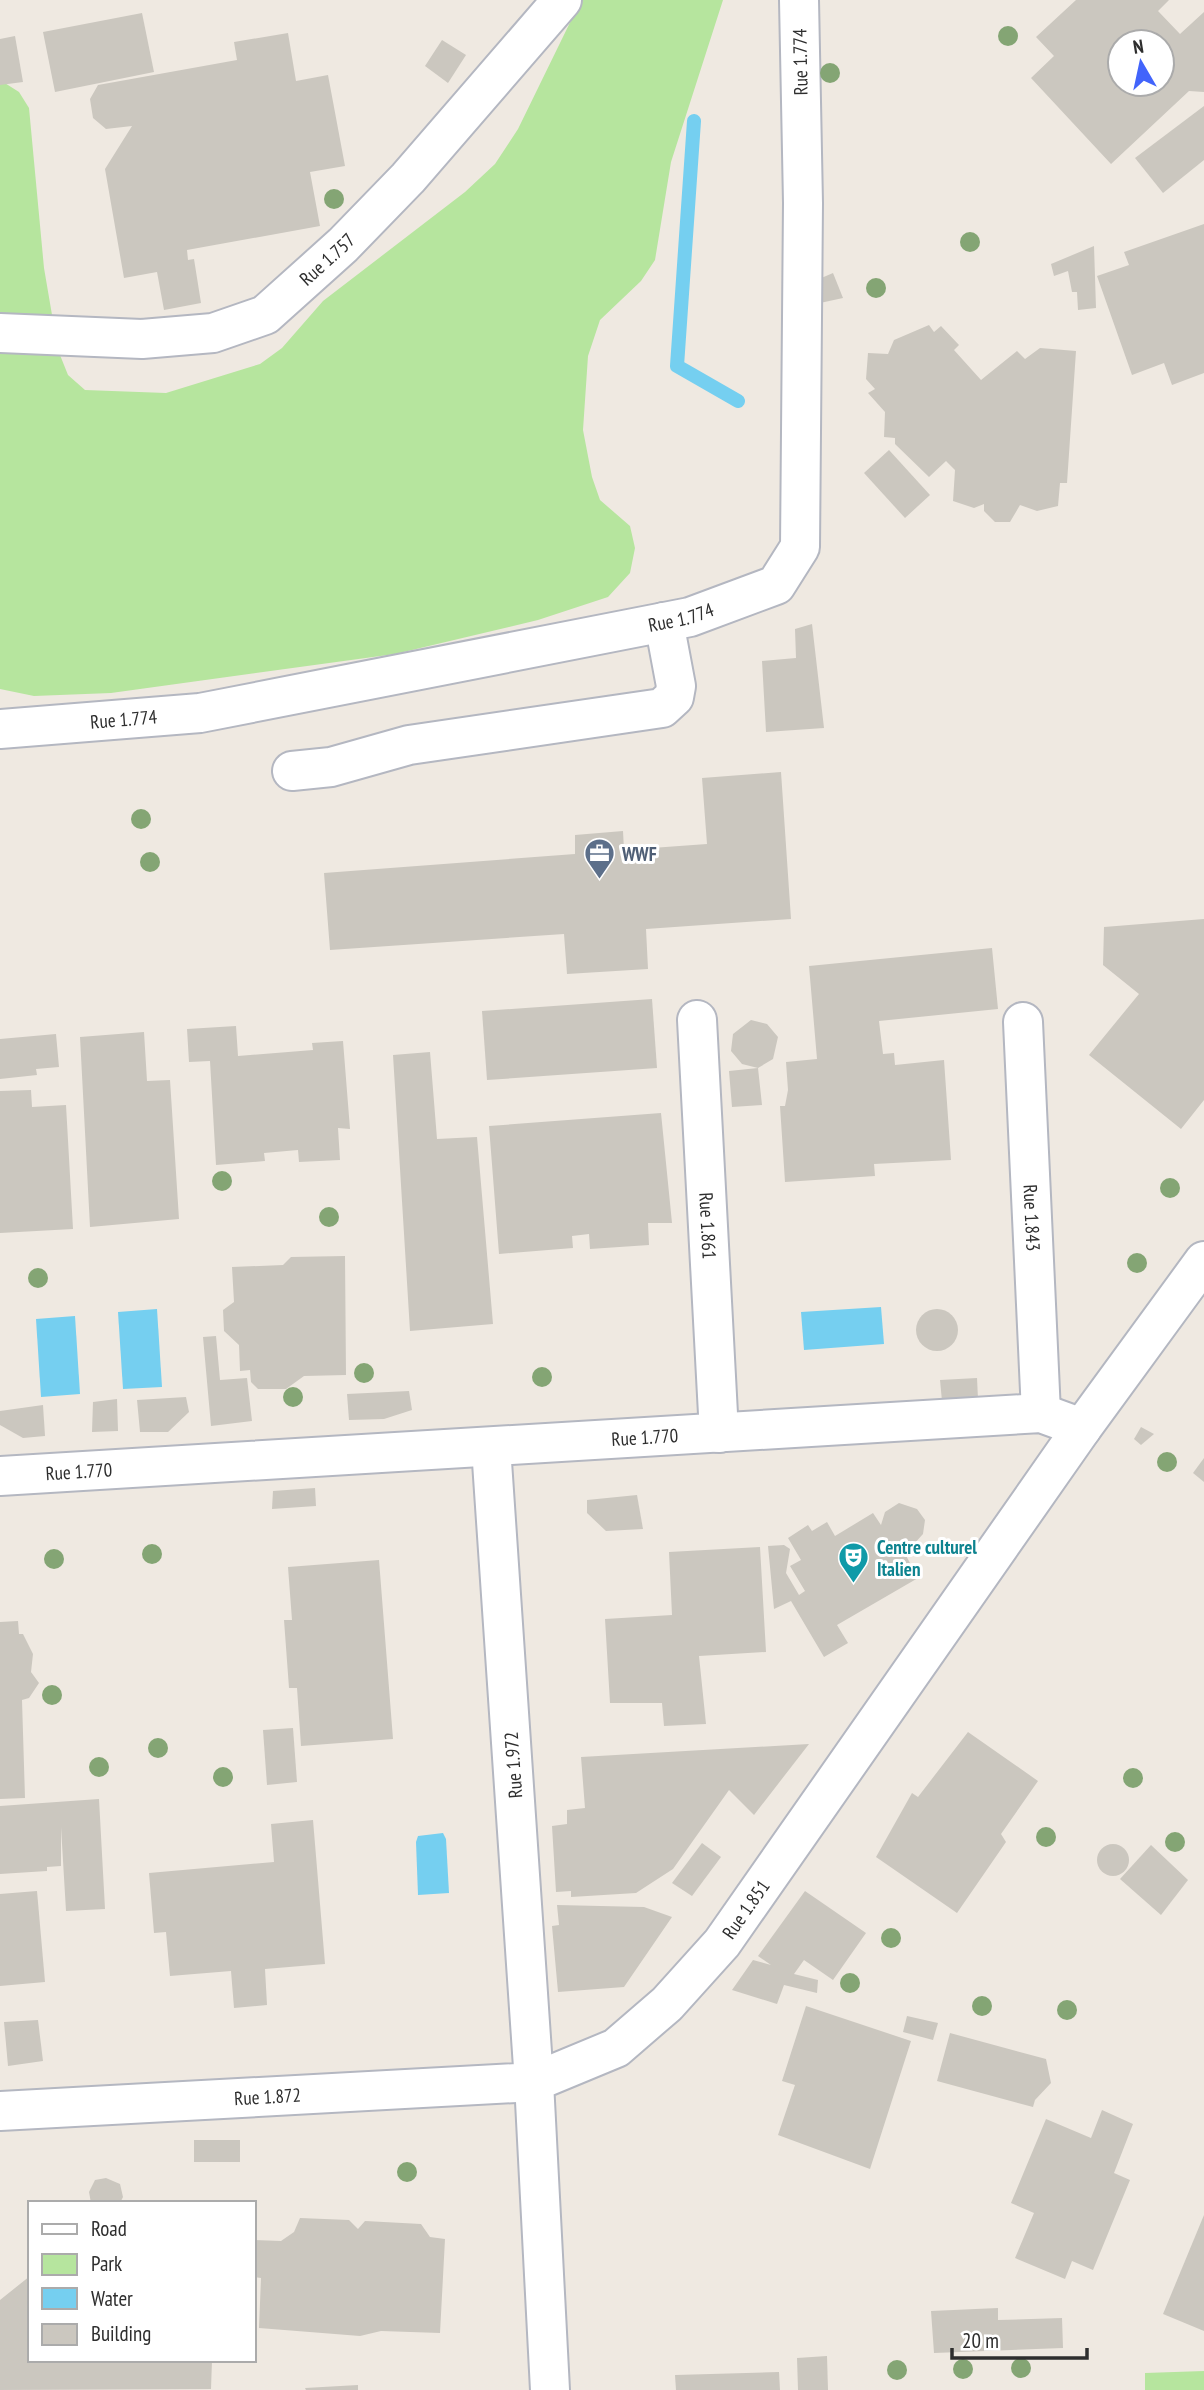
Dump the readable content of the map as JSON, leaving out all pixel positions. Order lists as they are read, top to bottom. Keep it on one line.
{"streets":{"street":["Rue 1.774","Rue 1.757","Rue 1.843","Rue 1.861","Rue 1.770","Rue 1.972","Rue 1.851","Rue 1.872"]},"crossings":[["Rue 1.843","Rue 1.770"],["Rue 1.861","Rue 1.770"],["Rue 1.770","Rue 1.972"],["Rue 1.770","Rue 1.851"],["Rue 1.972","Rue 1.851"],["Rue 1.972","Rue 1.872"],["Rue 1.851","Rue 1.872"]],"places":{"office":["WWF"],"theatre":["Centre culturel Italien"]},"legend":["Road","Park","Water","Building"],"scale_bar":"20 m","north":"top"}
